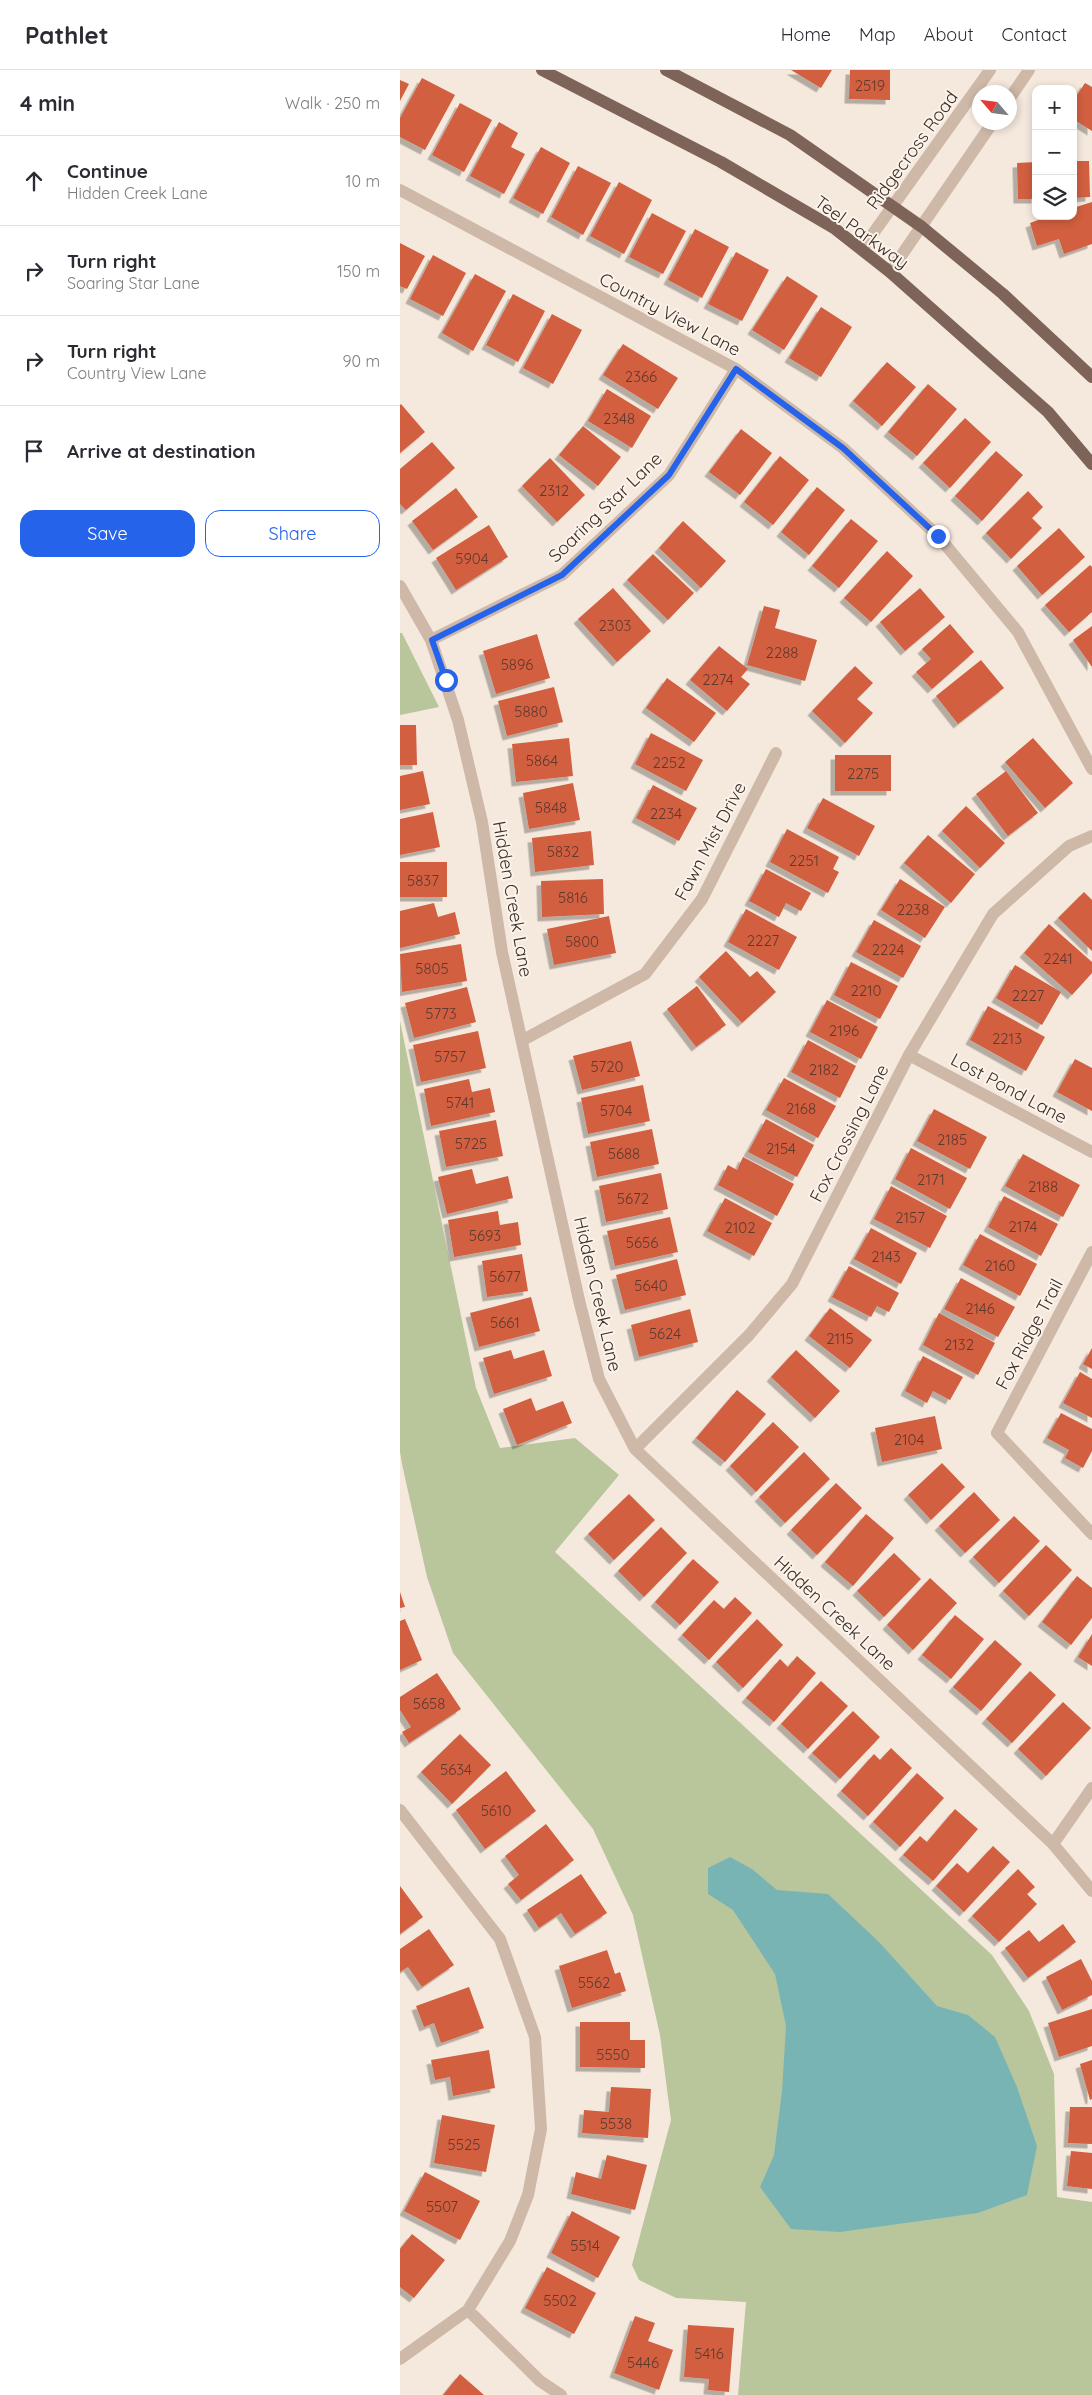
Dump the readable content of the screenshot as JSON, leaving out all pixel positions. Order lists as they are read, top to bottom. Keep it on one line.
{"streets":{"main road":["Teel Parkway"],"street":["Ridgecross Road","Country View Lane","Soaring Star Lane","Fawn Mist Drive","Hidden Creek Lane","Lost Pond Lane","Fox Crossing Lane","Fox Ridge Trail"]},"crossings":[["Ridgecross Road","Teel Parkway"],["Country View Lane","Soaring Star Lane"],["Soaring Star Lane","Hidden Creek Lane"],["Fawn Mist Drive","Hidden Creek Lane"],["Hidden Creek Lane","Fox Crossing Lane"],["Lost Pond Lane","Fox Crossing Lane"]],"house_numbers":["2519","2366","2348","2312","5904","2303","2288","5896","2274","5880","5864","2252","2275","5848","2234","5832","2251","5837","5816","2238","2227","5800","2224","2241","5805","2210","2227","5773","2196","2213","5757","5720","2182","5741","2168","5704","2185","5725","2154","5688","2171","2188","5672","2157","2174","2102","5693","5656","2143","2160","5677","5640","2146","5661","5624","2115","2132","2104","5658","5634","5610","5562","5550","5538","5525","5507","5514","5502","5416","5446"],"north":"top left","page":{"header":"Pathlet","nav":["Home","Map","About","Contact"],"heading":["4 min","Walk · 250 m"],"map_buttons":["+","−"],"list":[["Continue","Hidden Creek Lane","10 m"],["Turn right","Soaring Star Lane","150 m"],["Turn right","Country View Lane","90 m"],"Arrive at destination"],"buttons":["Save","Share"]}}
